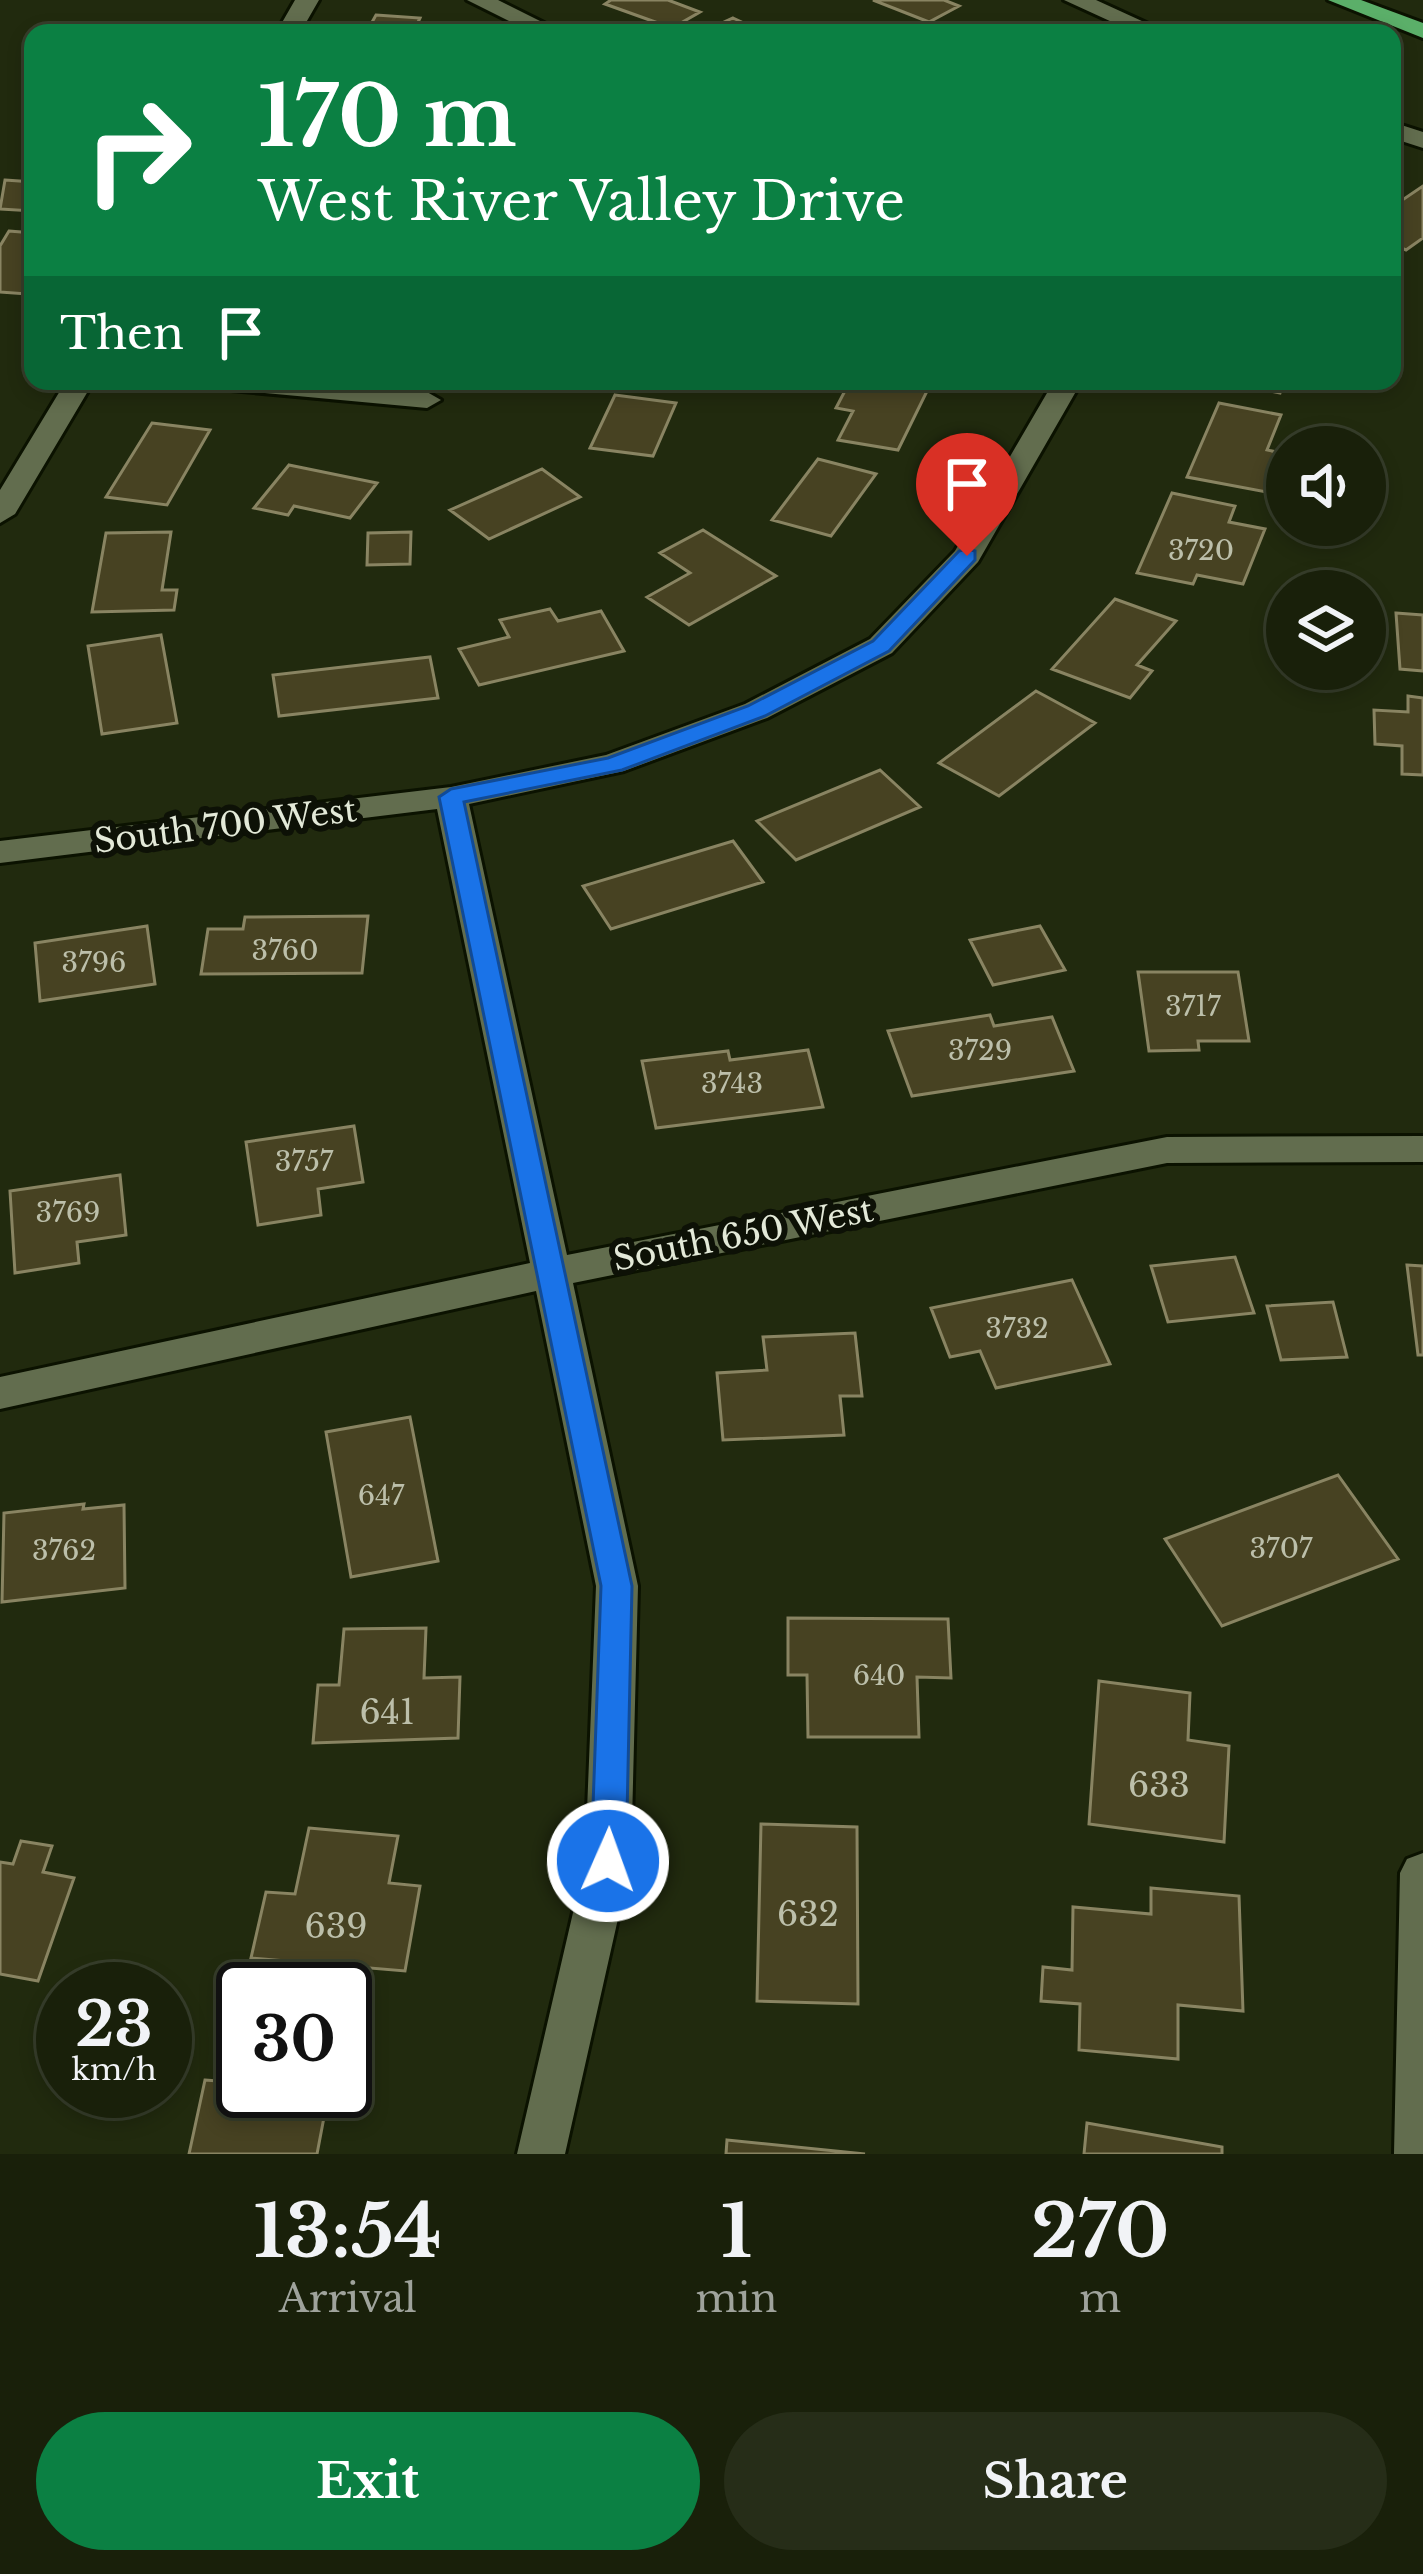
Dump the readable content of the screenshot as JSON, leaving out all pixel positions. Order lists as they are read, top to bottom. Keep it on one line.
{"streets":{"street":["South 700 West","South 650 West"]},"house_numbers":["3720","3760","3796","3717","3729","3743","3757","3769","3732","647","3707","3762","640","641","633","632","639"],"page":{"turn":["170 m","West River Valley Drive"],"then":"Then","speed":"23 km/h","limit":"30","eta":["13:54","Arrival","1","min","270","m"],"buttons":["Exit","Share"]}}
